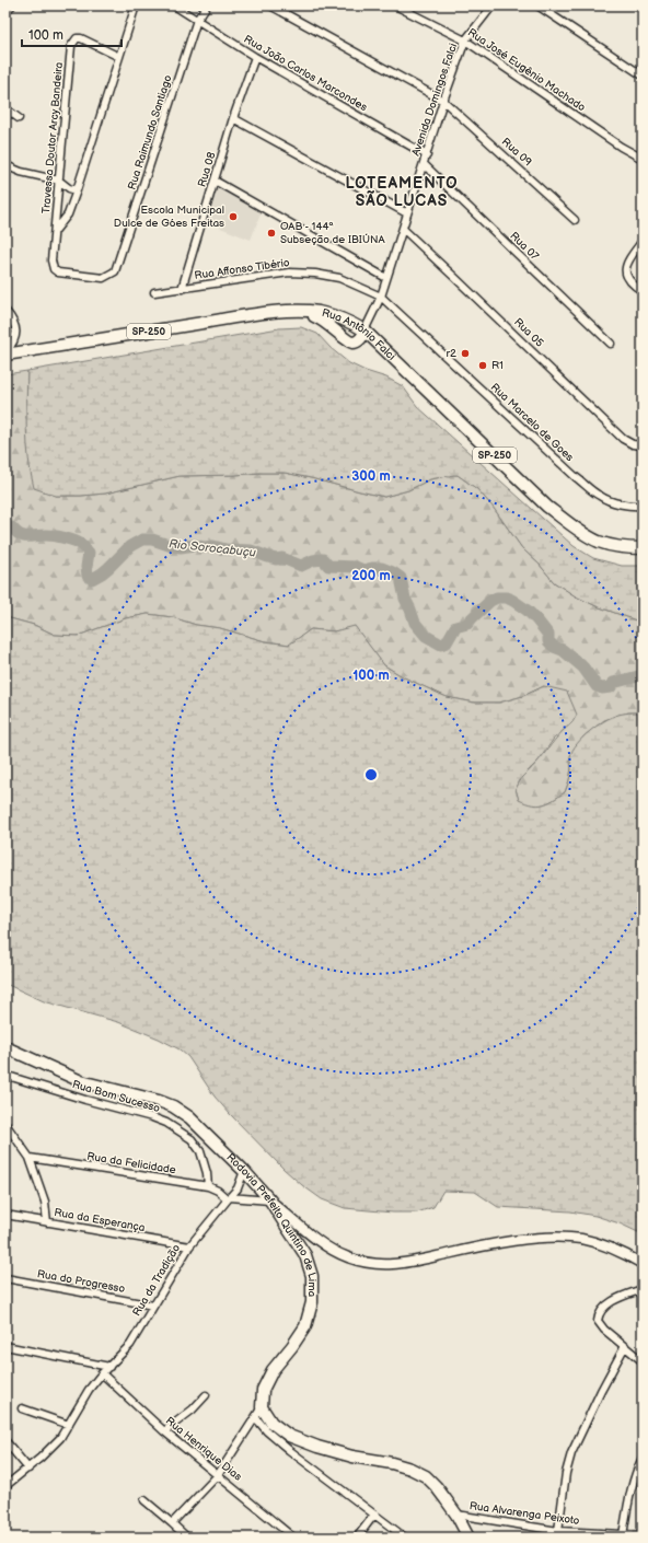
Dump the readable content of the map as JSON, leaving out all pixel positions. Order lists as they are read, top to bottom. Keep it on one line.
{"streets":{"main road":["SP-250","Rua Antônio Falci","Rodovia Prefeito Quintino de Lima"],"street":["Rua José Eugênio Machado","Rua João Carlos Marcondes","Avenida Domingos Falci","Rua Raimundo Santiago","Travessa Doutor Arcy Bandeira","Rua 09","Rua 08","Rua 07","Rua Affonso Tibério","Rua 05","Rua Marcelo de Goes","Rua Bom Sucesso","Rua da Felicidade","Rua da Esperança","Rua da Tradição","Rua do Progresso","Rua Henrique Dias","Rua Alvarenga Peixoto"]},"crossings":[["Rua José Eugênio Machado","Avenida Domingos Falci"],["Rua João Carlos Marcondes","Avenida Domingos Falci"],["Rua João Carlos Marcondes","Rua Raimundo Santiago"],["Rua João Carlos Marcondes","Rua 08"],["Avenida Domingos Falci","Rua 09"],["Avenida Domingos Falci","Rua 07"],["Avenida Domingos Falci","Rua Affonso Tibério"],["Avenida Domingos Falci","Rua 05"],["Avenida Domingos Falci","Rua Antônio Falci"],["Avenida Domingos Falci","Rua Marcelo de Goes"],["Rua Raimundo Santiago","Travessa Doutor Arcy Bandeira"],["Rua 08","Rua Affonso Tibério"],["Rua Affonso Tibério","Rua Marcelo de Goes"],["Rua Bom Sucesso","Rua da Felicidade"],["Rua da Felicidade","Rua da Tradição"],["Rua da Esperança","Rua da Tradição"],["Rodovia Prefeito Quintino de Lima","Rua da Tradição"],["Rua da Tradição","Rua do Progresso"],["Rua da Tradição","Rua Henrique Dias"]],"districts":["LOTEAMENTO SÃO LUCAS"],"water":["Rio Sorocabuçu"],"places":["Escola Municipal Dulce de Góes Freitas","OAB - 144ª Subseção de IBIÚNA","r2","R1"],"scale_bar":"100 m","rings":["300 m","200 m","100 m"]}
